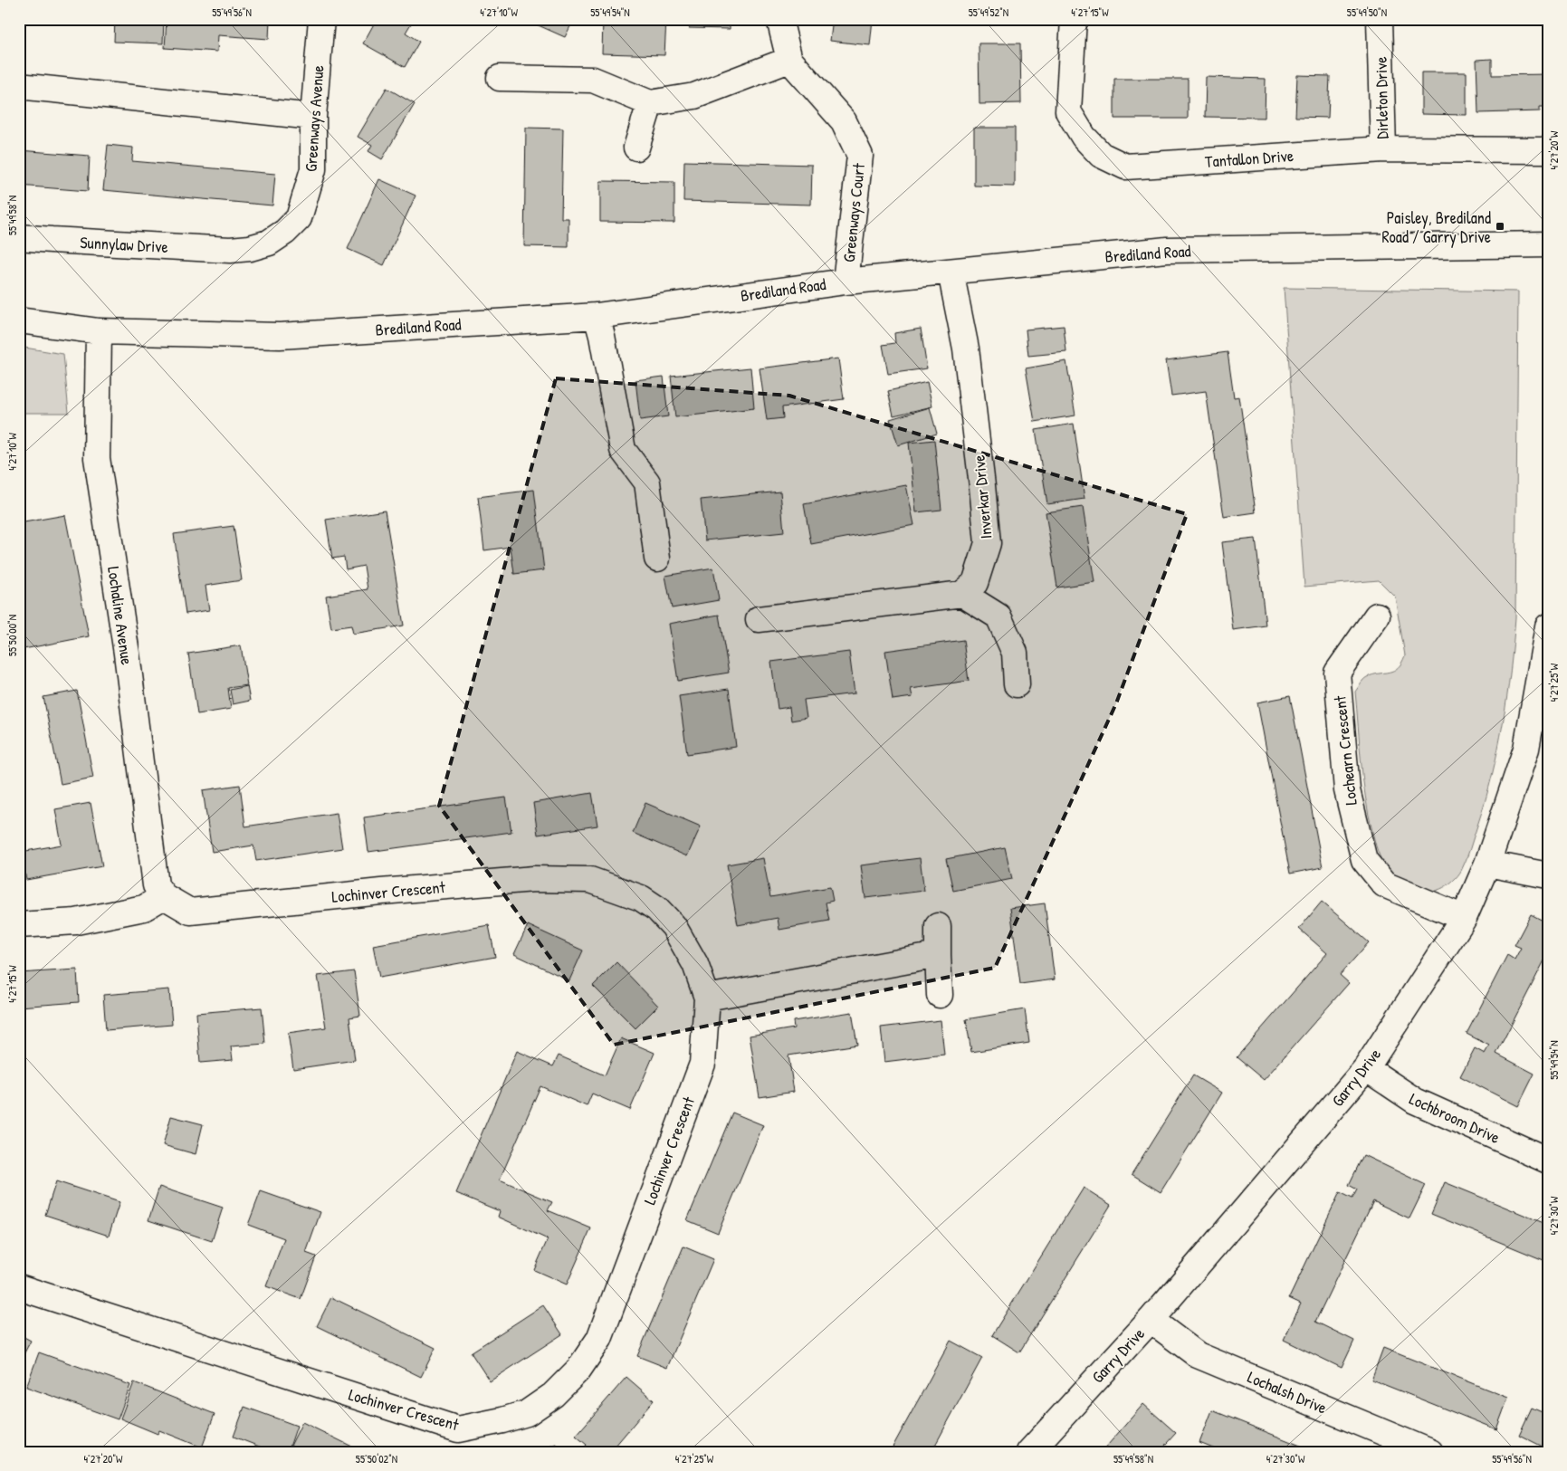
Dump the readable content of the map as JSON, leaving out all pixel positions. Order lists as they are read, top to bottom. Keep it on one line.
{"streets":{"street":["Dirleton Drive","Greenways Avenue","Tantallon Drive","Greenways Court","Sunnylaw Drive","Brediland Road","Inverkar Drive","Lochaline Avenue","Lochearn Crescent","Lochinver Crescent","Garry Drive","Lochbroom Drive","Lochalsh Drive"]},"crossings":[["Dirleton Drive","Tantallon Drive"],["Greenways Avenue","Sunnylaw Drive"],["Greenways Court","Brediland Road"],["Brediland Road","Inverkar Drive"],["Brediland Road","Lochaline Avenue"],["Lochaline Avenue","Lochinver Crescent"],["Lochearn Crescent","Garry Drive"],["Garry Drive","Lochbroom Drive"],["Garry Drive","Lochalsh Drive"]],"places":{"transit":["Paisley, Brediland Road / Garry Drive"]},"coordinates":["55°49'56\"N","4°27'10\"W","55°49'54\"N","55°49'52\"N","4°27'15\"W","55°49'50\"N","4°27'20\"W","55°49'58\"N","55°50'00\"N","4°27'25\"W","4°27'30\"W","55°50'02\"N"]}
